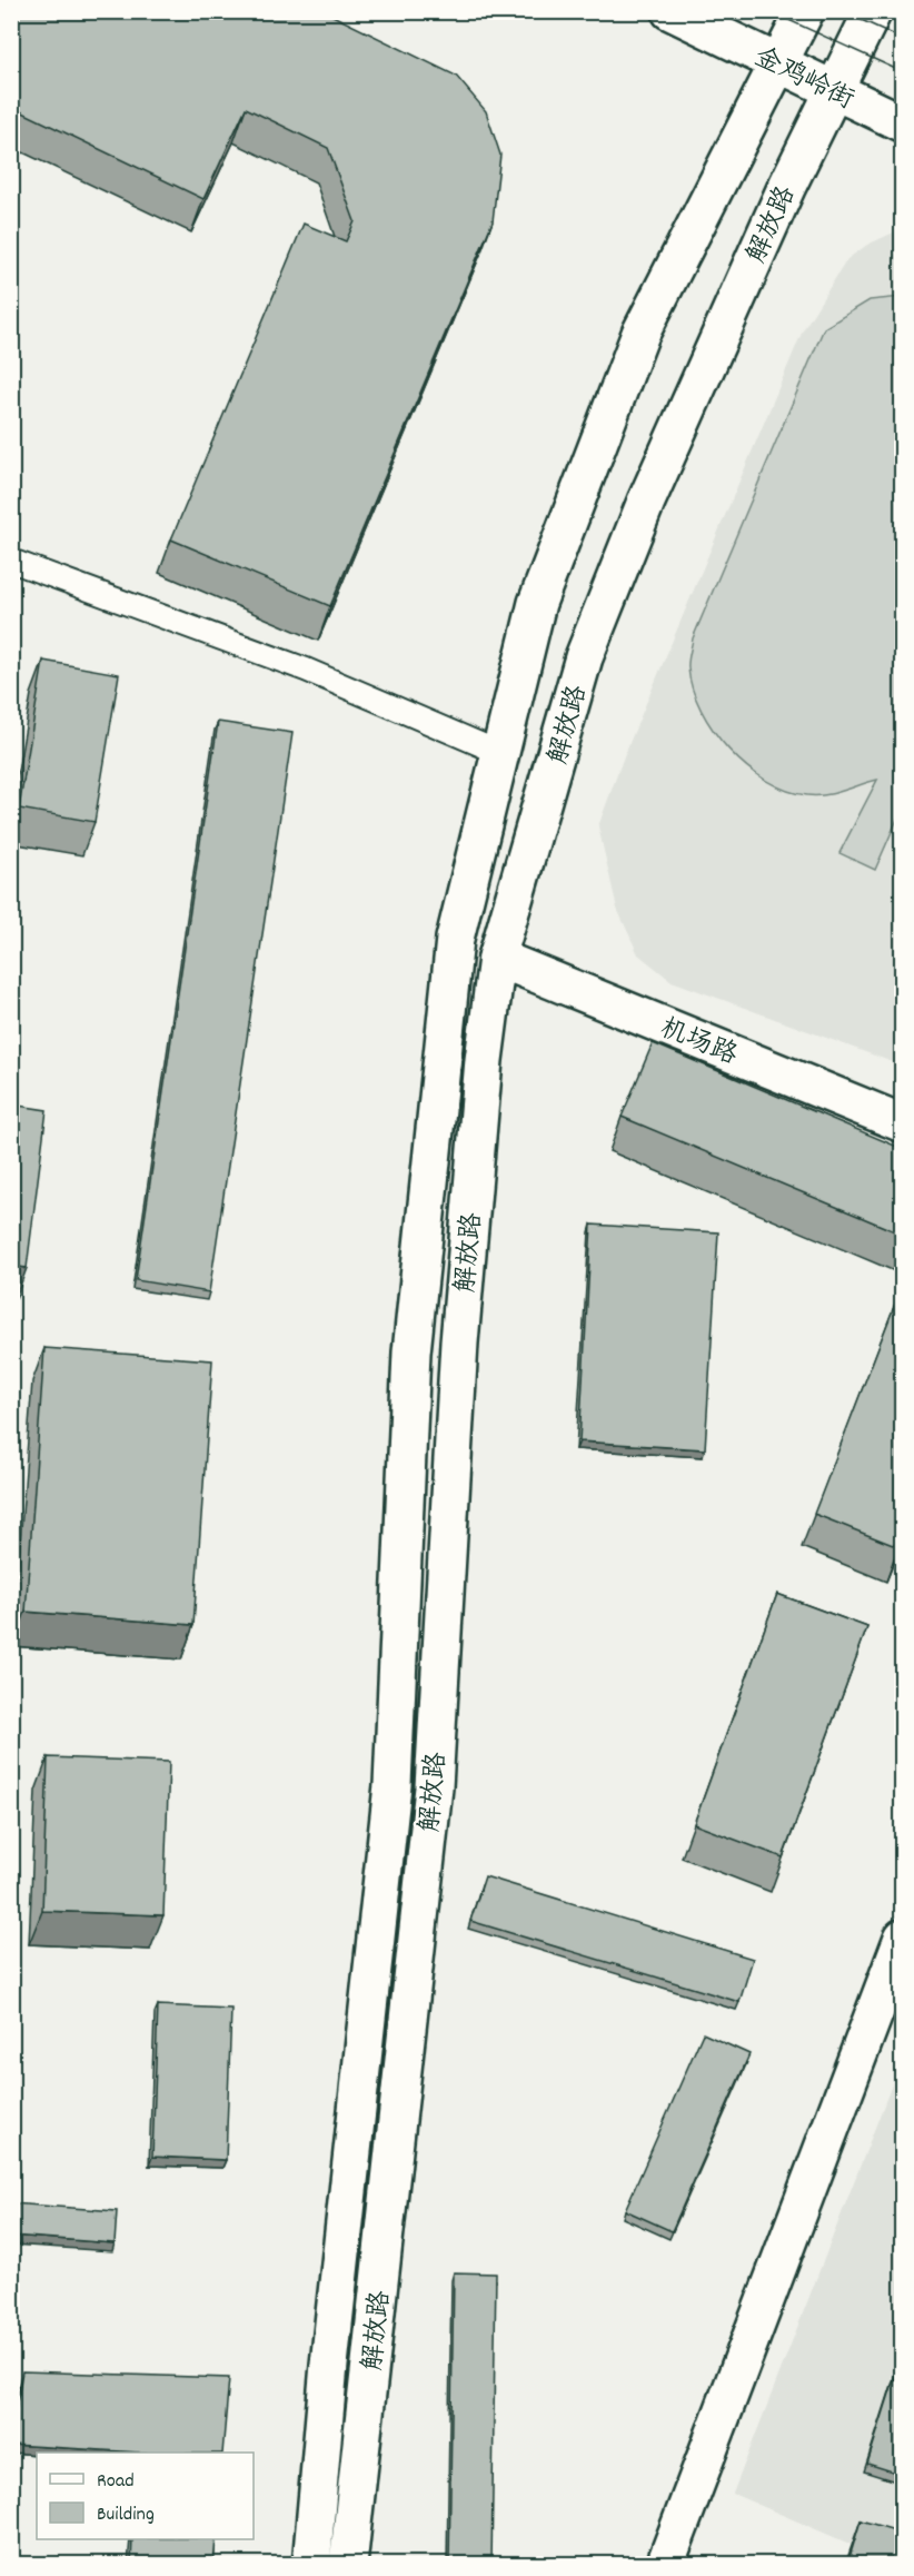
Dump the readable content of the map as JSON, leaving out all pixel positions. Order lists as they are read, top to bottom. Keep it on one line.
{"streets":{"main road":["金鸡岭街","解放路","机场路"]},"crossings":[["金鸡岭街","解放路"],["解放路","机场路"]],"legend":["Road","Building"]}
